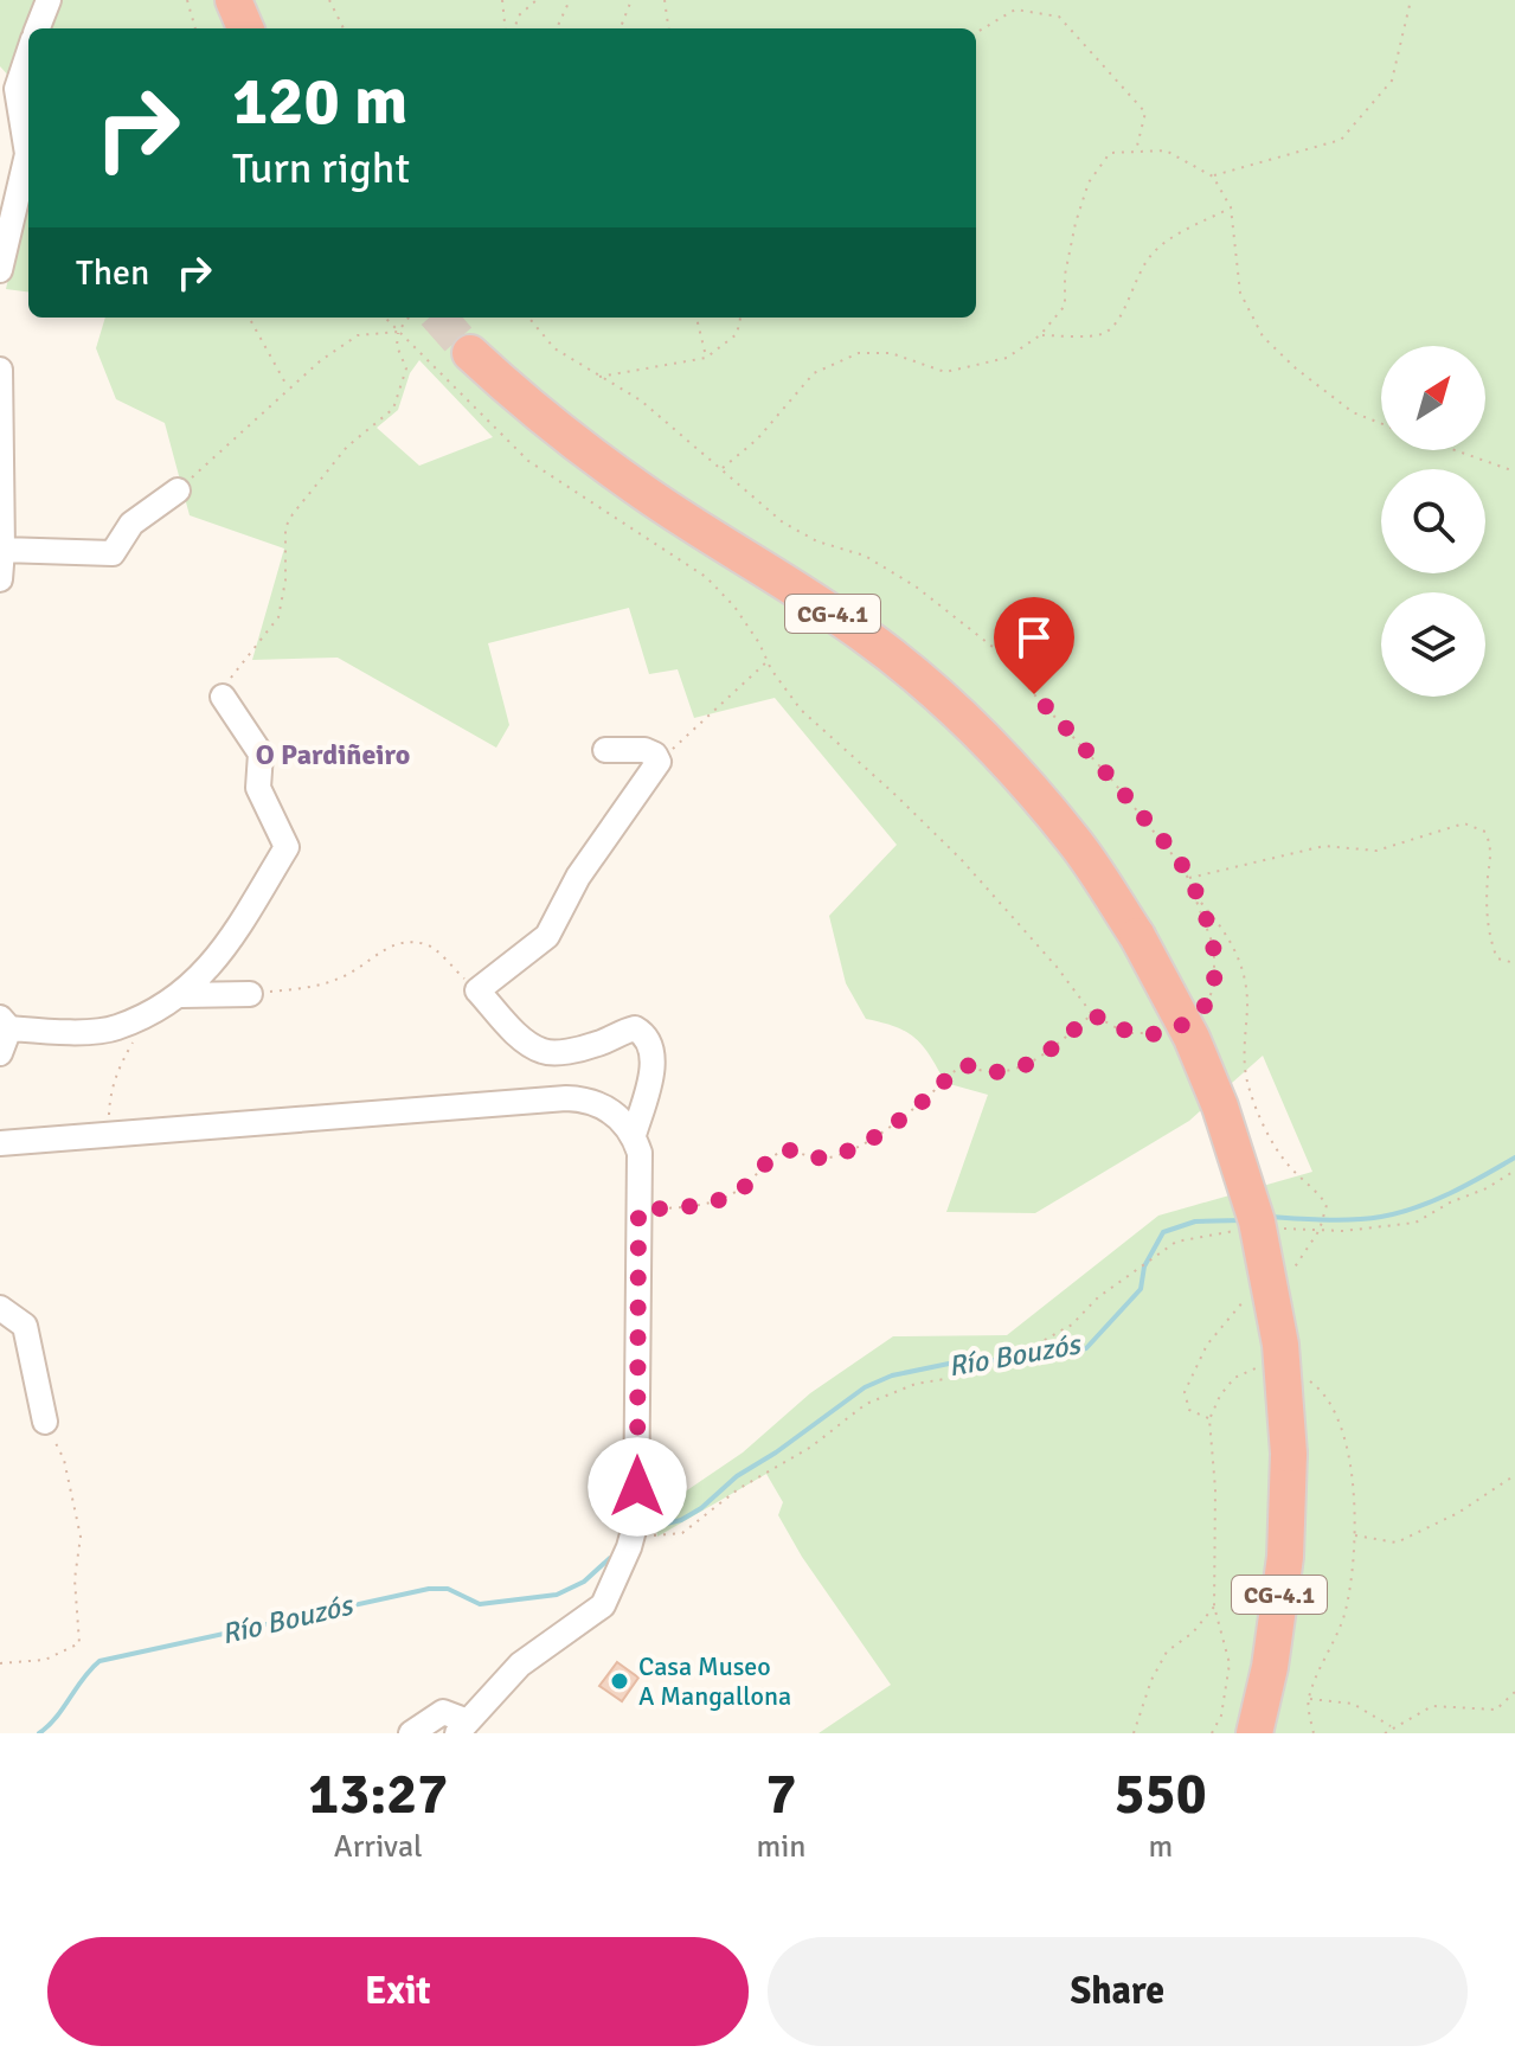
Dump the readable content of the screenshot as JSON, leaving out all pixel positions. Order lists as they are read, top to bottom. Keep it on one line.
{"streets":{"highway":["CG-4.1"]},"districts":["O Pardiñeiro"],"water":["Río Bouzós"],"places":["Casa Museo A Mangallona"],"north":"top right","page":{"turn":["120 m","Turn right"],"then":"Then","eta":["13:27","Arrival","7","min","550","m"],"buttons":["Exit","Share"]}}
